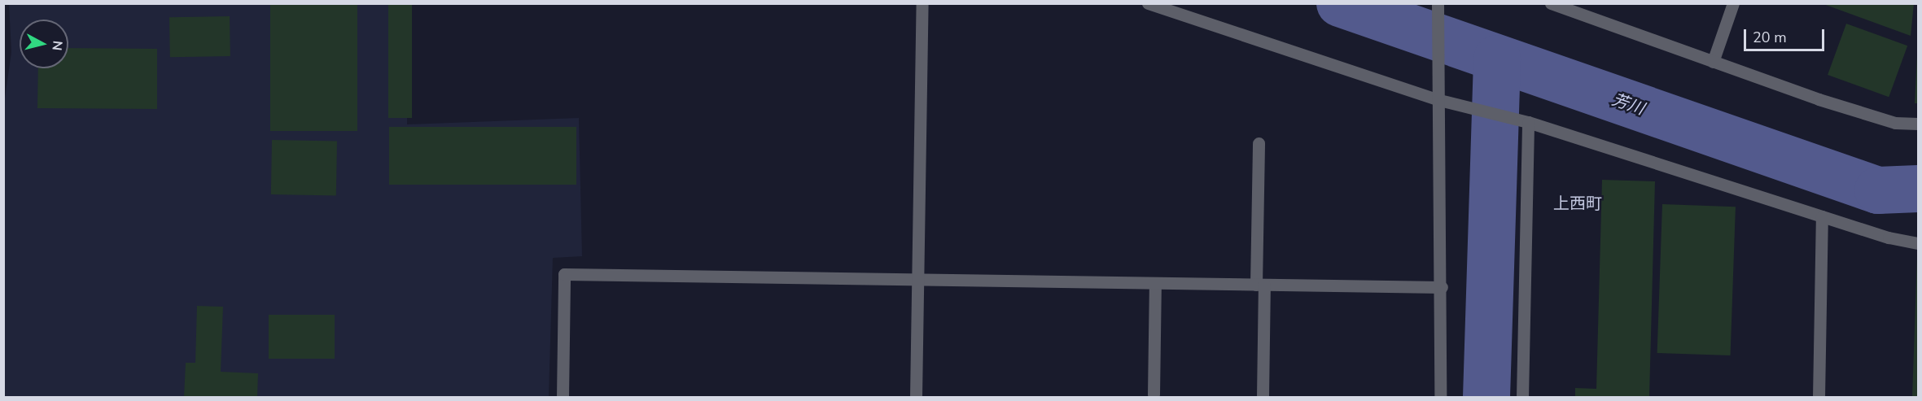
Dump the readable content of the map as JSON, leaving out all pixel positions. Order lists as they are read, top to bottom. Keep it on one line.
{"districts":["上西町"],"water":["芳川"],"scale_bar":"20 m","north":"right"}
